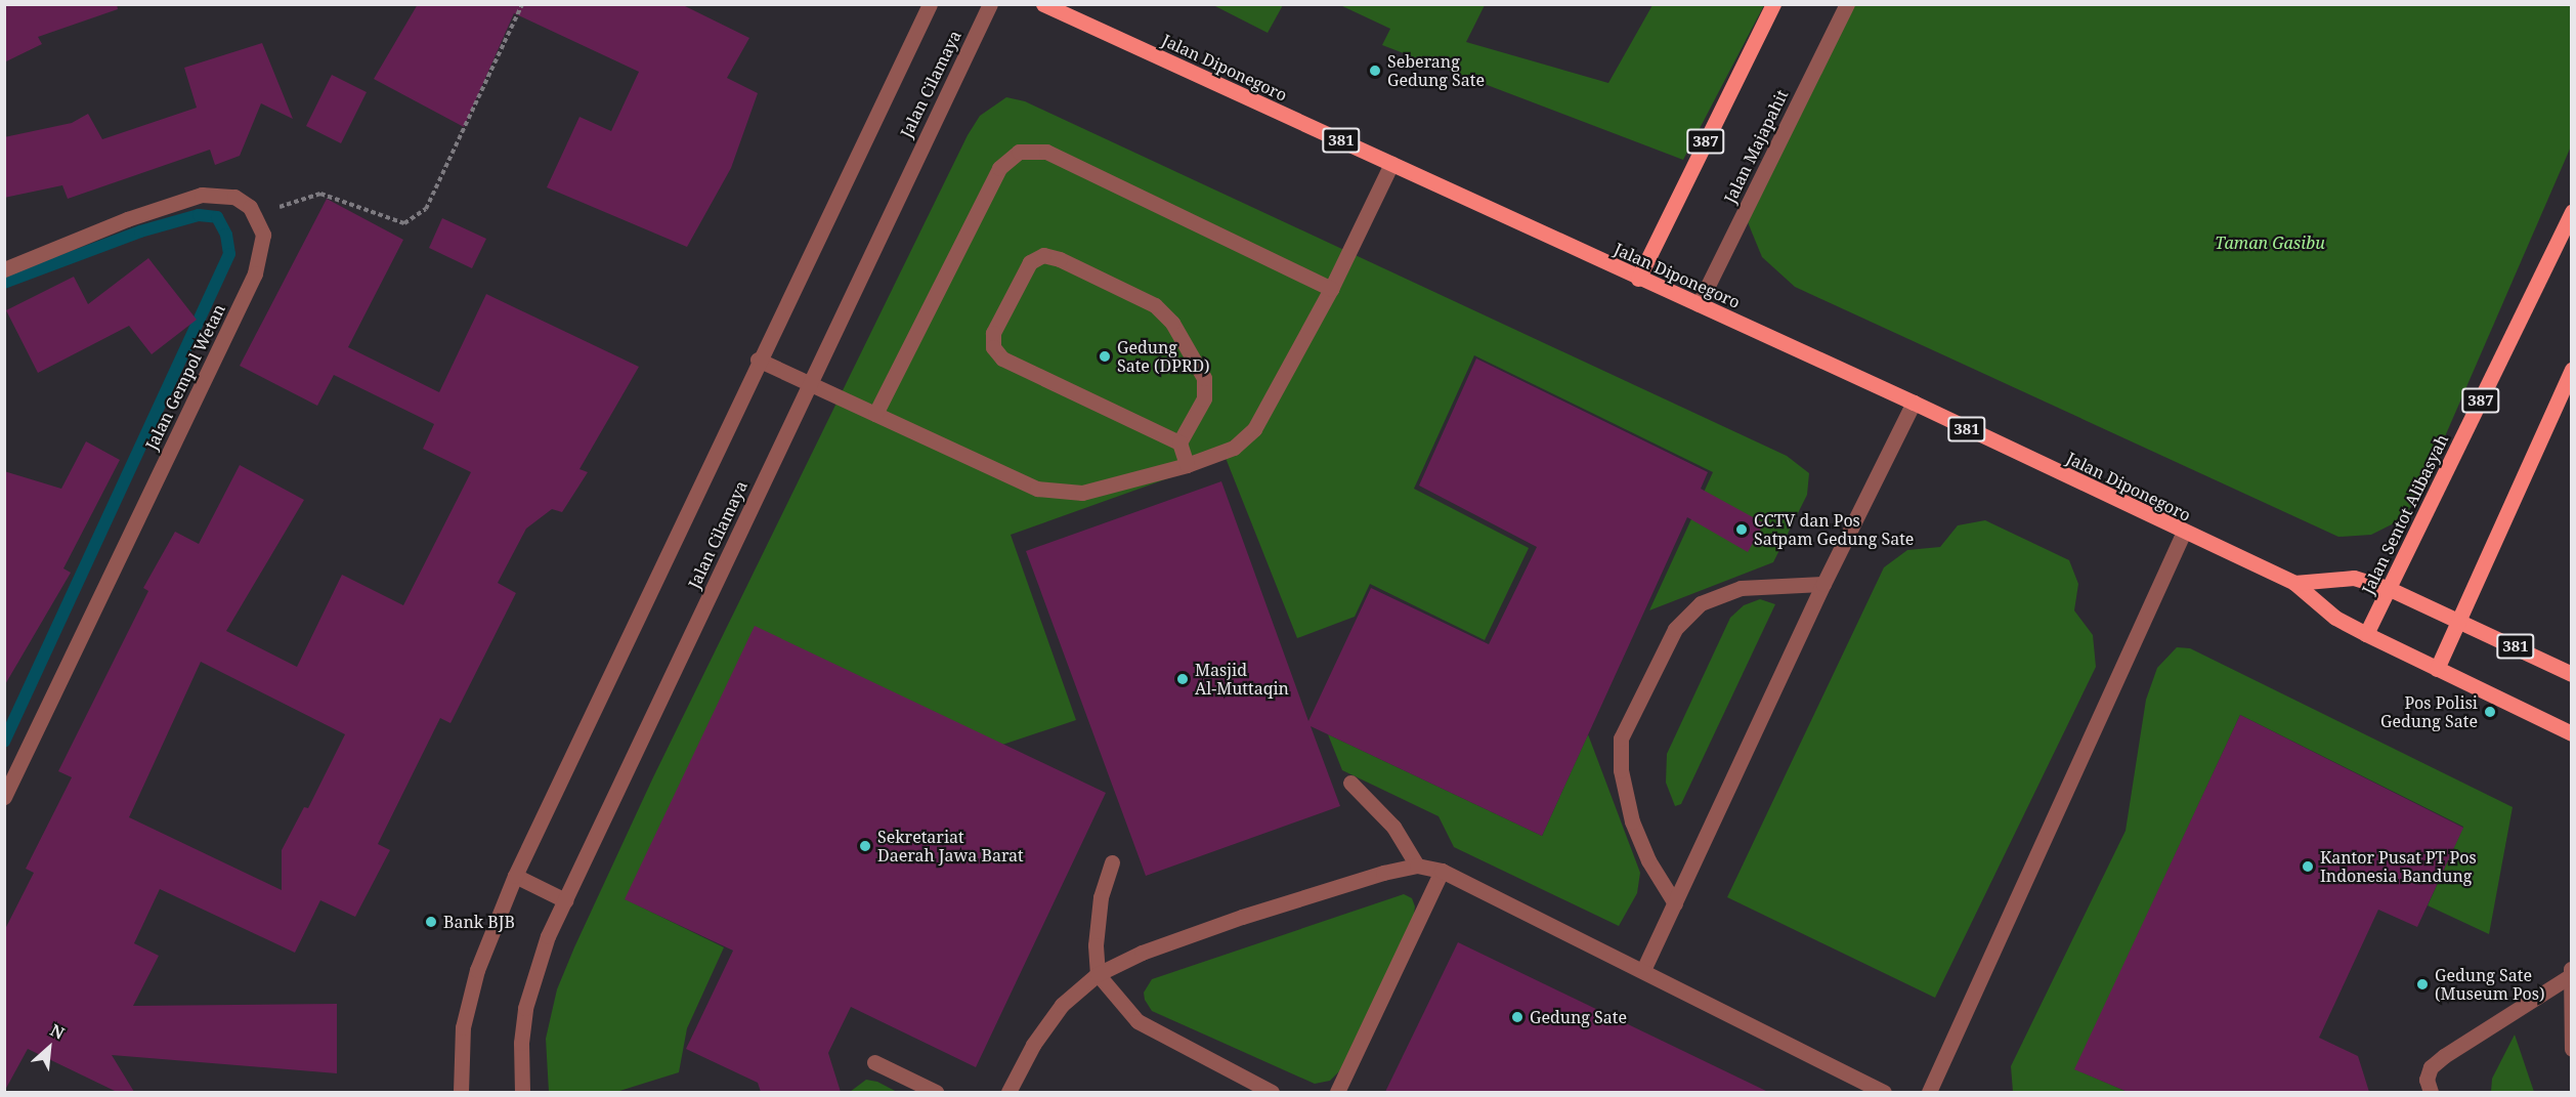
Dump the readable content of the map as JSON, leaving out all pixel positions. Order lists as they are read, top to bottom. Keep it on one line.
{"streets":{"main road":["Jalan Diponegoro","381","387","Jalan Sentot Alibasyah"],"street":["Jalan Cilamaya","Jalan Majapahit","Jalan Gempol Wetan"]},"crossings":[["Jalan Diponegoro","387"],["Jalan Diponegoro","Jalan Majapahit"],["Jalan Diponegoro","Jalan Sentot Alibasyah"]],"parks":["Taman Gasibu"],"places":["Seberang Gedung Sate","Gedung Sate (DPRD)","CCTV dan Pos Satpam Gedung Sate","Masjid Al-Muttaqin","Pos Polisi Gedung Sate","Sekretariat Daerah Jawa Barat","Kantor Pusat PT Pos Indonesia Bandung","Bank BJB","Gedung Sate (Museum Pos)","Gedung Sate"],"north":"top right"}
